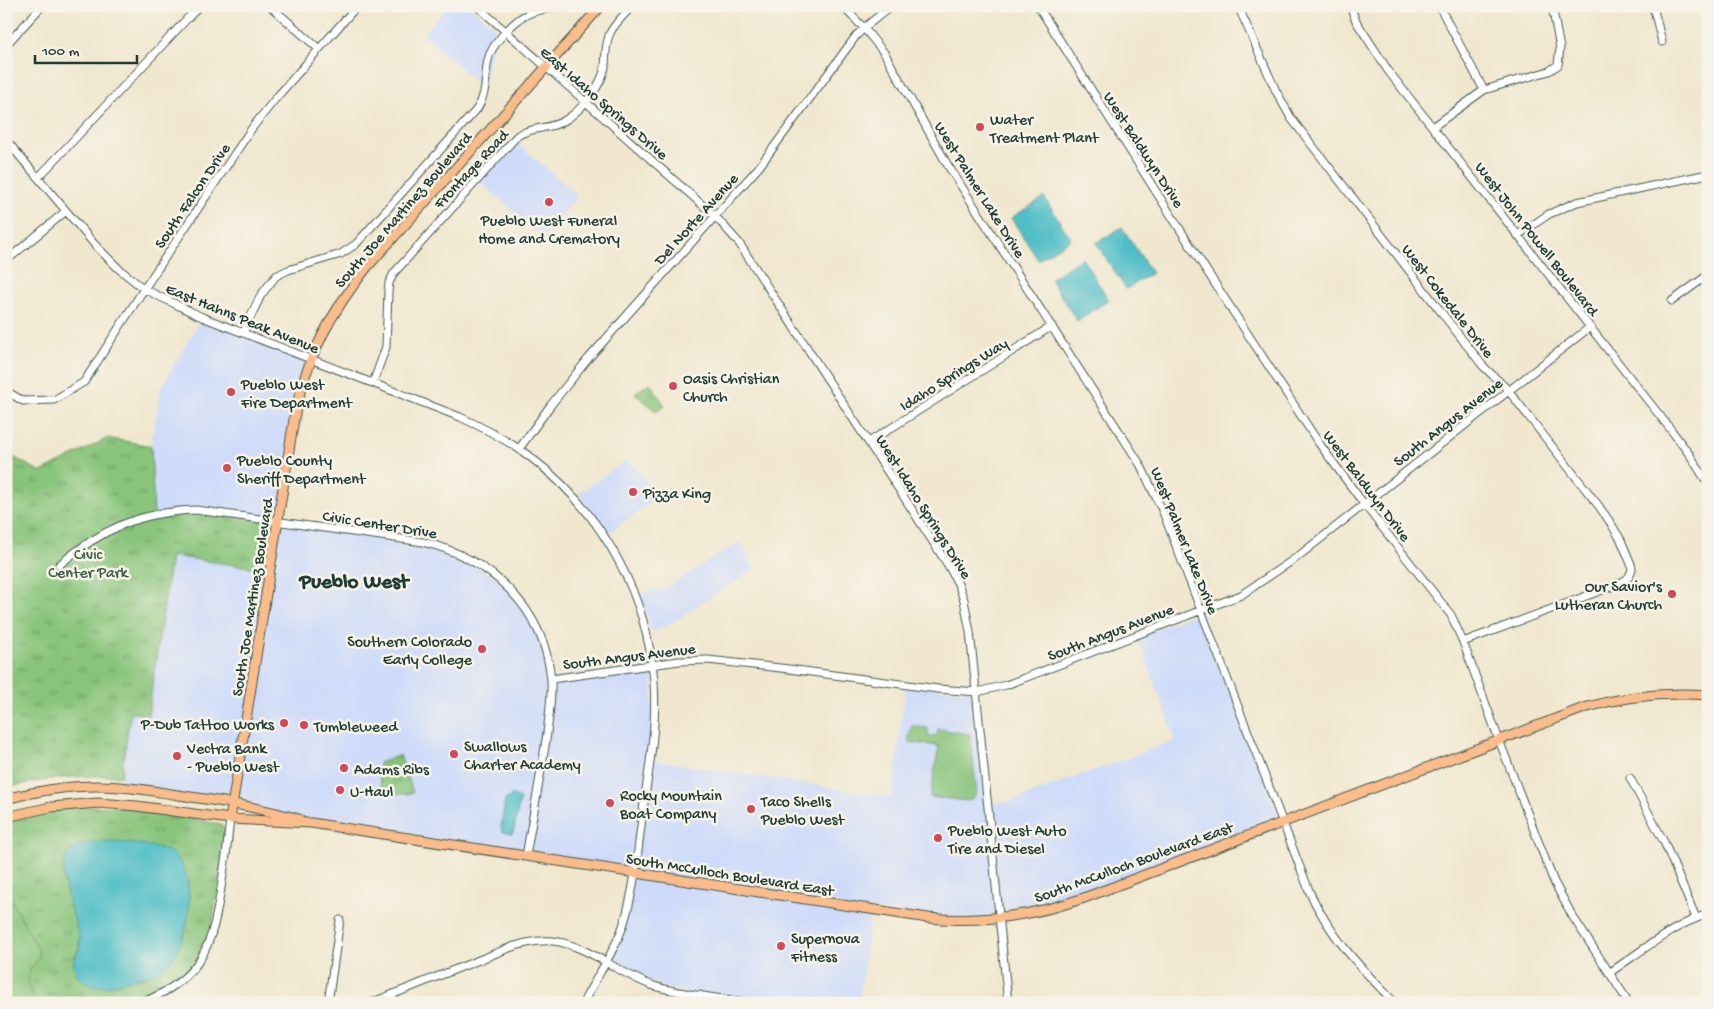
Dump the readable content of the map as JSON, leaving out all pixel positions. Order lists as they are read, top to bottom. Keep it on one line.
{"streets":{"main road":["South Joe Martinez Boulevard","South McCulloch Boulevard East"],"street":["East Idaho Springs Drive","West Baldwyn Drive","Frontage Road","West Palmer Lake Drive","South Falcon Drive","Del Norte Avenue","West John Powell Boulevard","West Cokedale Drive","East Hahns Peak Avenue","Idaho Springs Way","South Angus Avenue","West Idaho Springs Drive","Civic Center Drive"]},"crossings":[["East Idaho Springs Drive","Frontage Road"],["East Idaho Springs Drive","South Joe Martinez Boulevard"],["East Idaho Springs Drive","Del Norte Avenue"],["East Idaho Springs Drive","West Idaho Springs Drive"],["West Baldwyn Drive","West Cokedale Drive"],["West Baldwyn Drive","South Angus Avenue"],["West Baldwyn Drive","South McCulloch Boulevard East"],["Frontage Road","East Hahns Peak Avenue"],["West Palmer Lake Drive","Del Norte Avenue"],["West Palmer Lake Drive","Idaho Springs Way"],["West Palmer Lake Drive","South Angus Avenue"],["West Palmer Lake Drive","South McCulloch Boulevard East"],["South Falcon Drive","East Hahns Peak Avenue"],["South Joe Martinez Boulevard","East Hahns Peak Avenue"],["South Joe Martinez Boulevard","Civic Center Drive"],["South Joe Martinez Boulevard","South McCulloch Boulevard East"],["Del Norte Avenue","East Hahns Peak Avenue"],["Del Norte Avenue","West Idaho Springs Drive"],["West John Powell Boulevard","South Angus Avenue"],["West Cokedale Drive","South Angus Avenue"],["East Hahns Peak Avenue","South Angus Avenue"],["East Hahns Peak Avenue","South McCulloch Boulevard East"],["Idaho Springs Way","West Idaho Springs Drive"],["South Angus Avenue","West Idaho Springs Drive"],["South Angus Avenue","Civic Center Drive"],["West Idaho Springs Drive","South McCulloch Boulevard East"],["Civic Center Drive","South McCulloch Boulevard East"]],"districts":["Pueblo West"],"parks":["Civic Center Park"],"places":["Water Treatment Plant","Pueblo West Funeral Home and Crematory","Oasis Christian Church","Pueblo West Fire Department","Pueblo County Sheriff Department","Pizza King","Our Savior's Lutheran Church","Southern Colorado Early College","P-Dub Tattoo Works","Tumbleweed","Swallows Charter Academy","Vectra Bank - Pueblo West","Adams Ribs","U-Haul","Rocky Mountain Boat Company","Taco Shells Pueblo West","Pueblo West Auto Tire and Diesel","Supernova Fitness"],"scale_bar":"100 m"}
